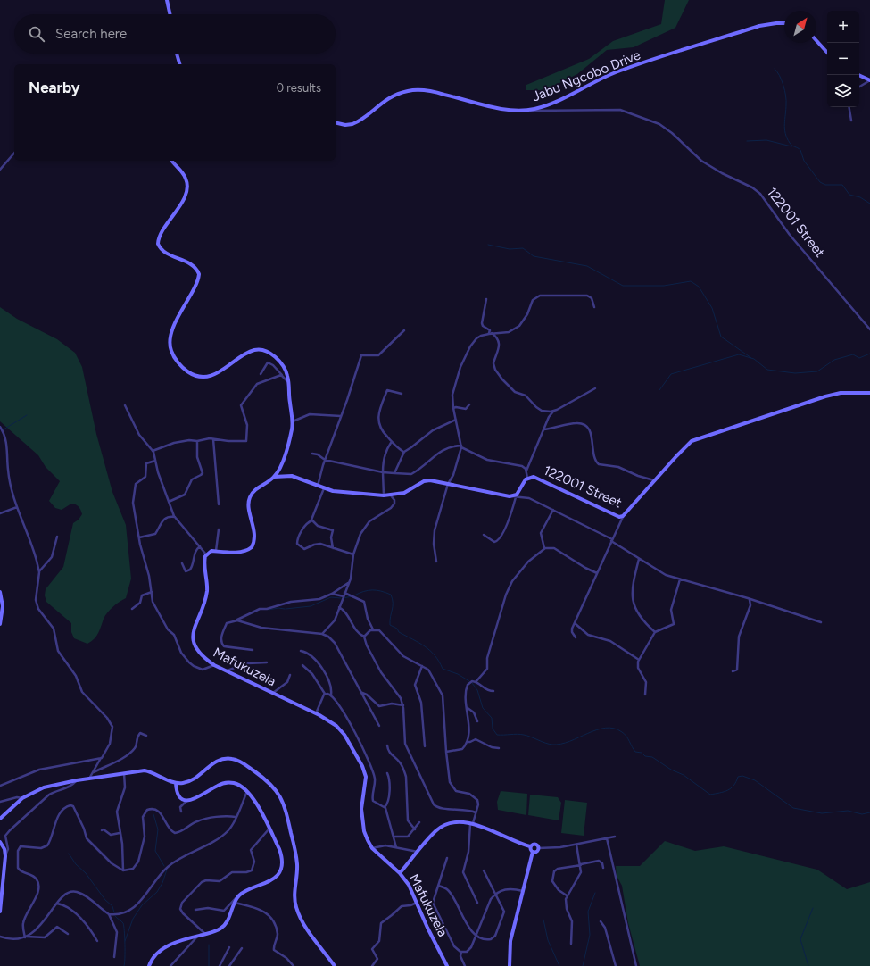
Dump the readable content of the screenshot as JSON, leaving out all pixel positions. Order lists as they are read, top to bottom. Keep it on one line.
{"streets":{"main road":["Jabu Ngcobo Drive","122001 Street","Mafukuzela"]},"crossings":[["Jabu Ngcobo Drive","122001 Street"]],"north":"top right","page":{"map_buttons":["+","−"],"search":"Search here","heading":["Nearby","0 results"]}}
